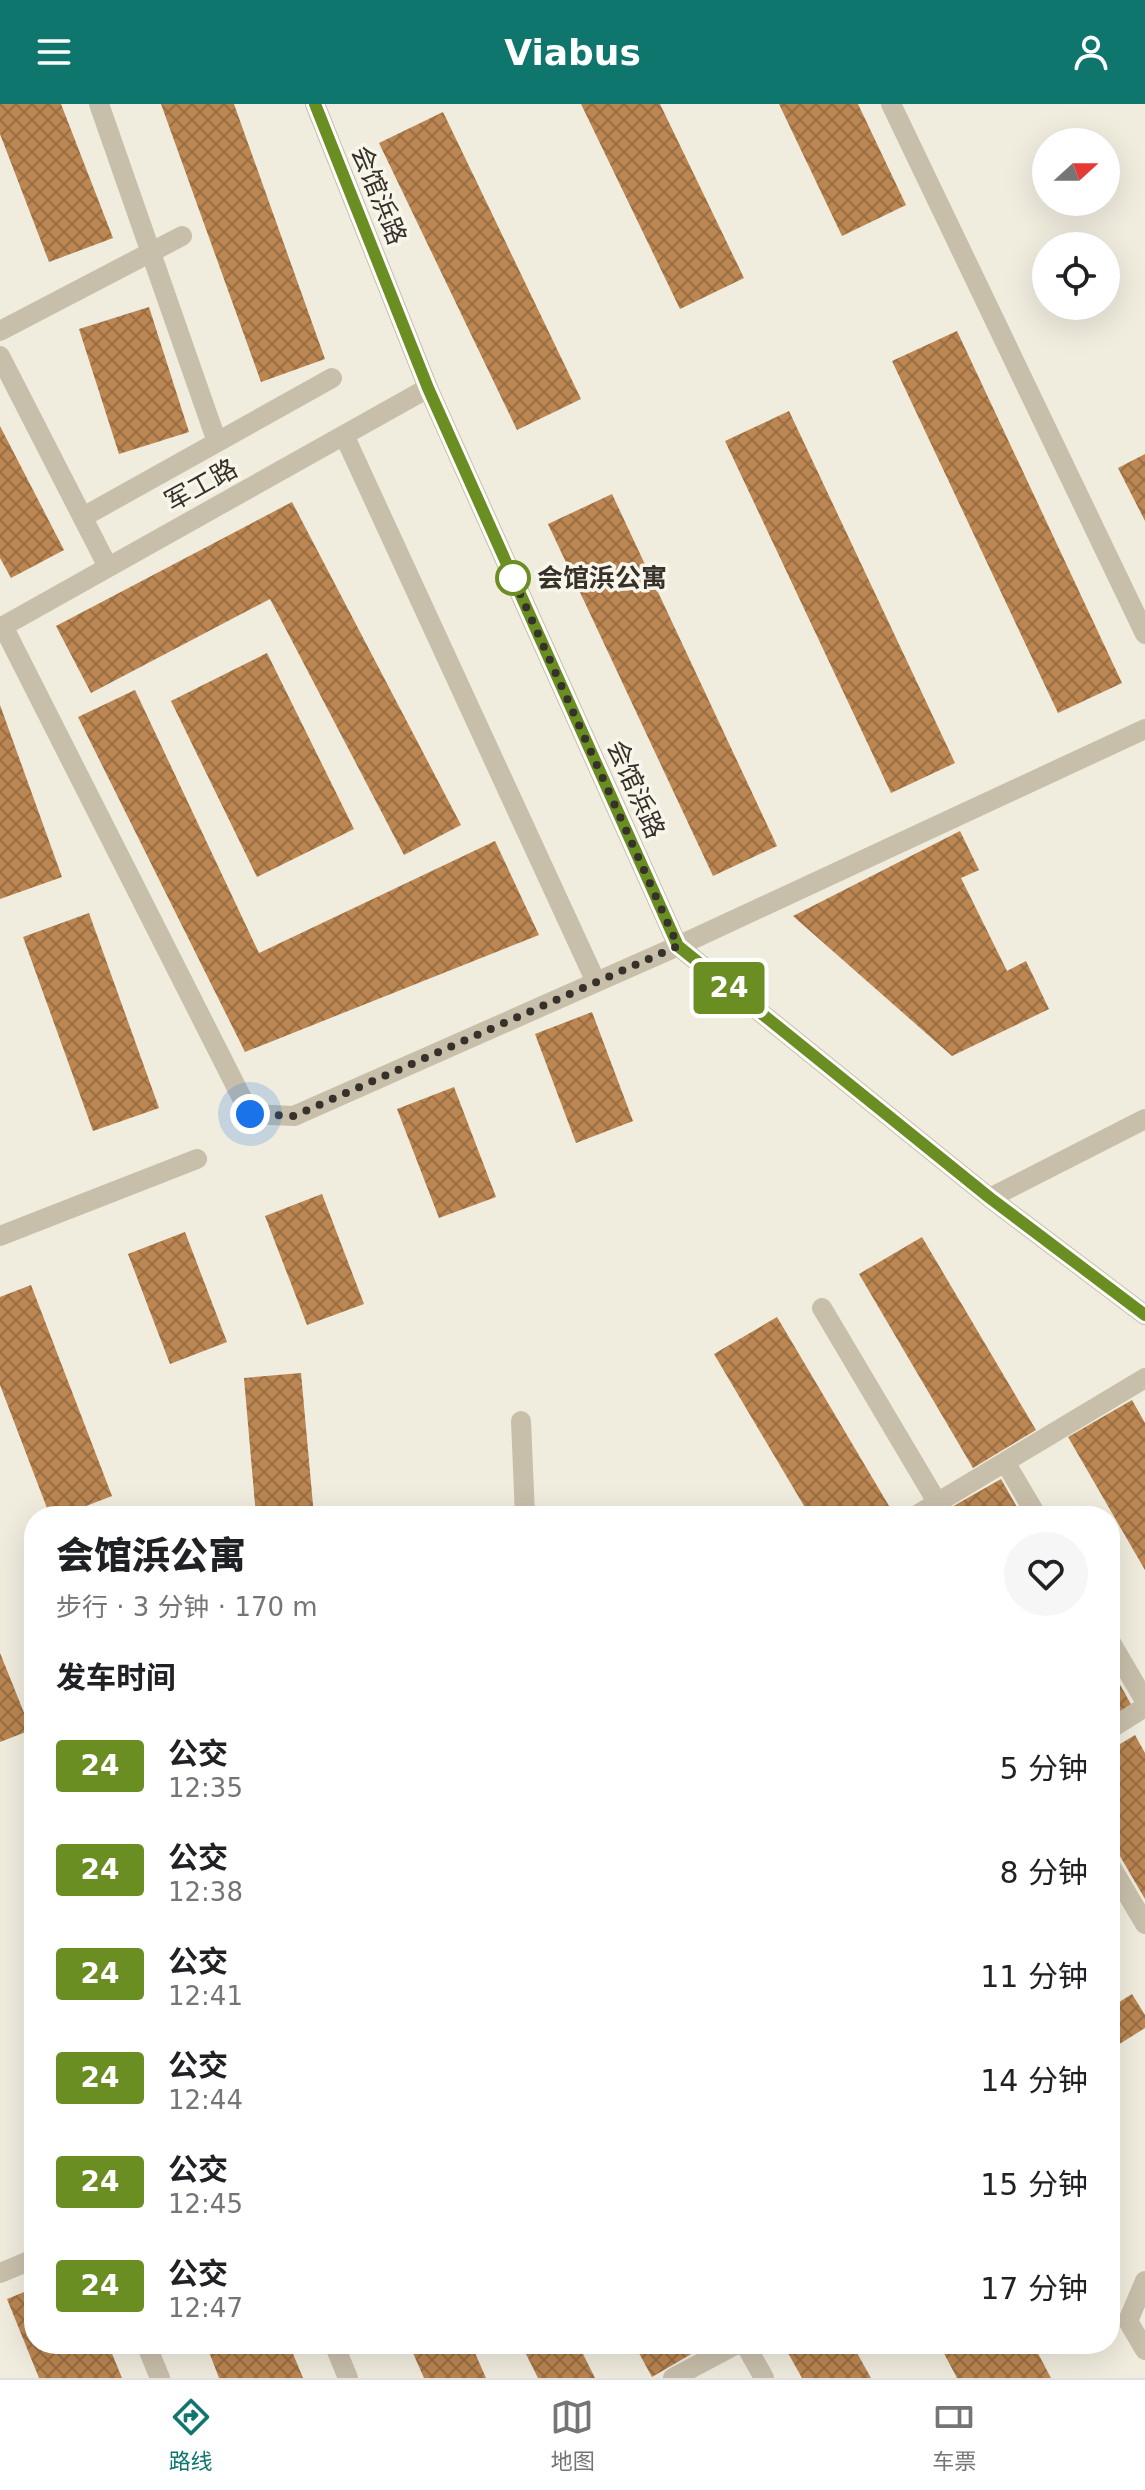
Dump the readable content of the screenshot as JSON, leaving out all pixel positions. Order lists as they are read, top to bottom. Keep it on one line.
{"streets":{"street":["会馆浜路","军工路"]},"crossings":[["会馆浜路","军工路"]],"places":["会馆浜公寓"],"lines":["bus line 24"],"north":"right","page":{"header":"Viabus","on_map":"24","heading":[["会馆浜公寓","步行 · 3 分钟 · 170 m"],"发车时间"],"list":[{"mark":"24","name":"公交","note":"12:35","value":"5 分钟"},{"mark":"24","name":"公交","note":"12:38","value":"8 分钟"},{"mark":"24","name":"公交","note":"12:41","value":"11 分钟"},{"mark":"24","name":"公交","note":"12:44","value":"14 分钟"},{"mark":"24","name":"公交","note":"12:45","value":"15 分钟"},{"mark":"24","name":"公交","note":"12:47","value":"17 分钟"}],"tabs":["路线","地图","车票"]}}
